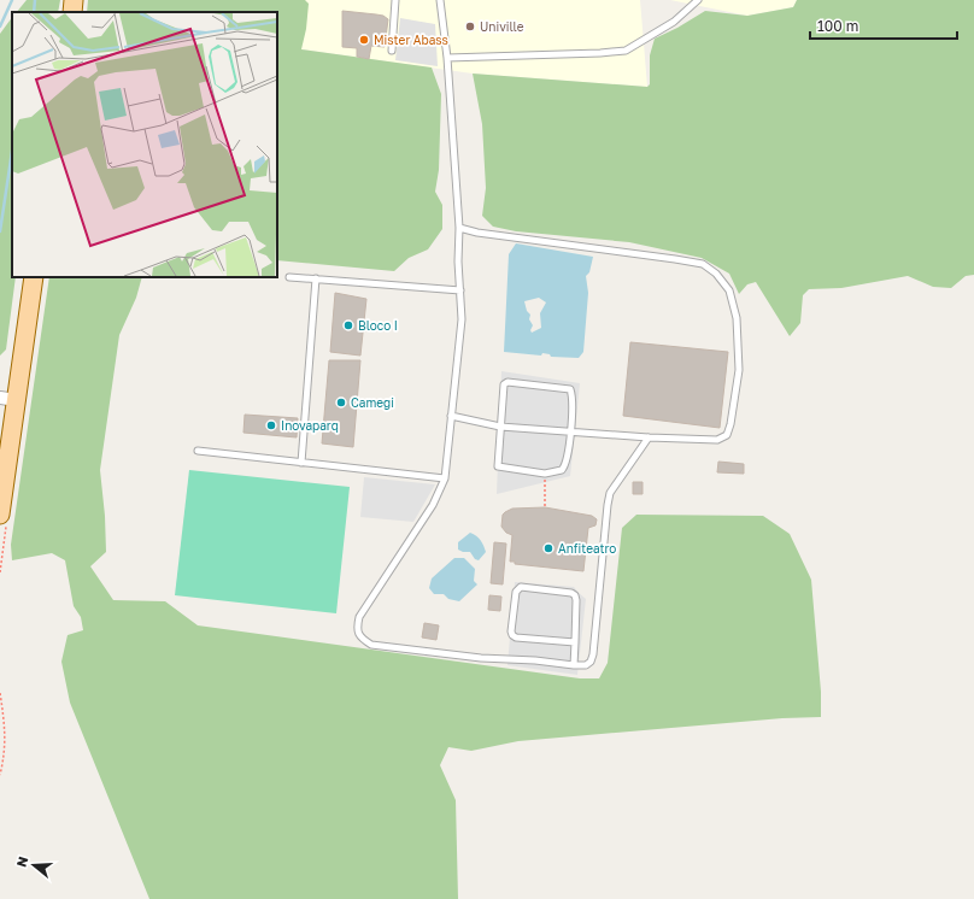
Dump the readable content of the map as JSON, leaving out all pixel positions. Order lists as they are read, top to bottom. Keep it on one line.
{"places":["Univille","Mister Abass","Bloco I","Camegi","Inovaparq","Anfiteatro"],"scale_bar":"100 m","north":"left"}
